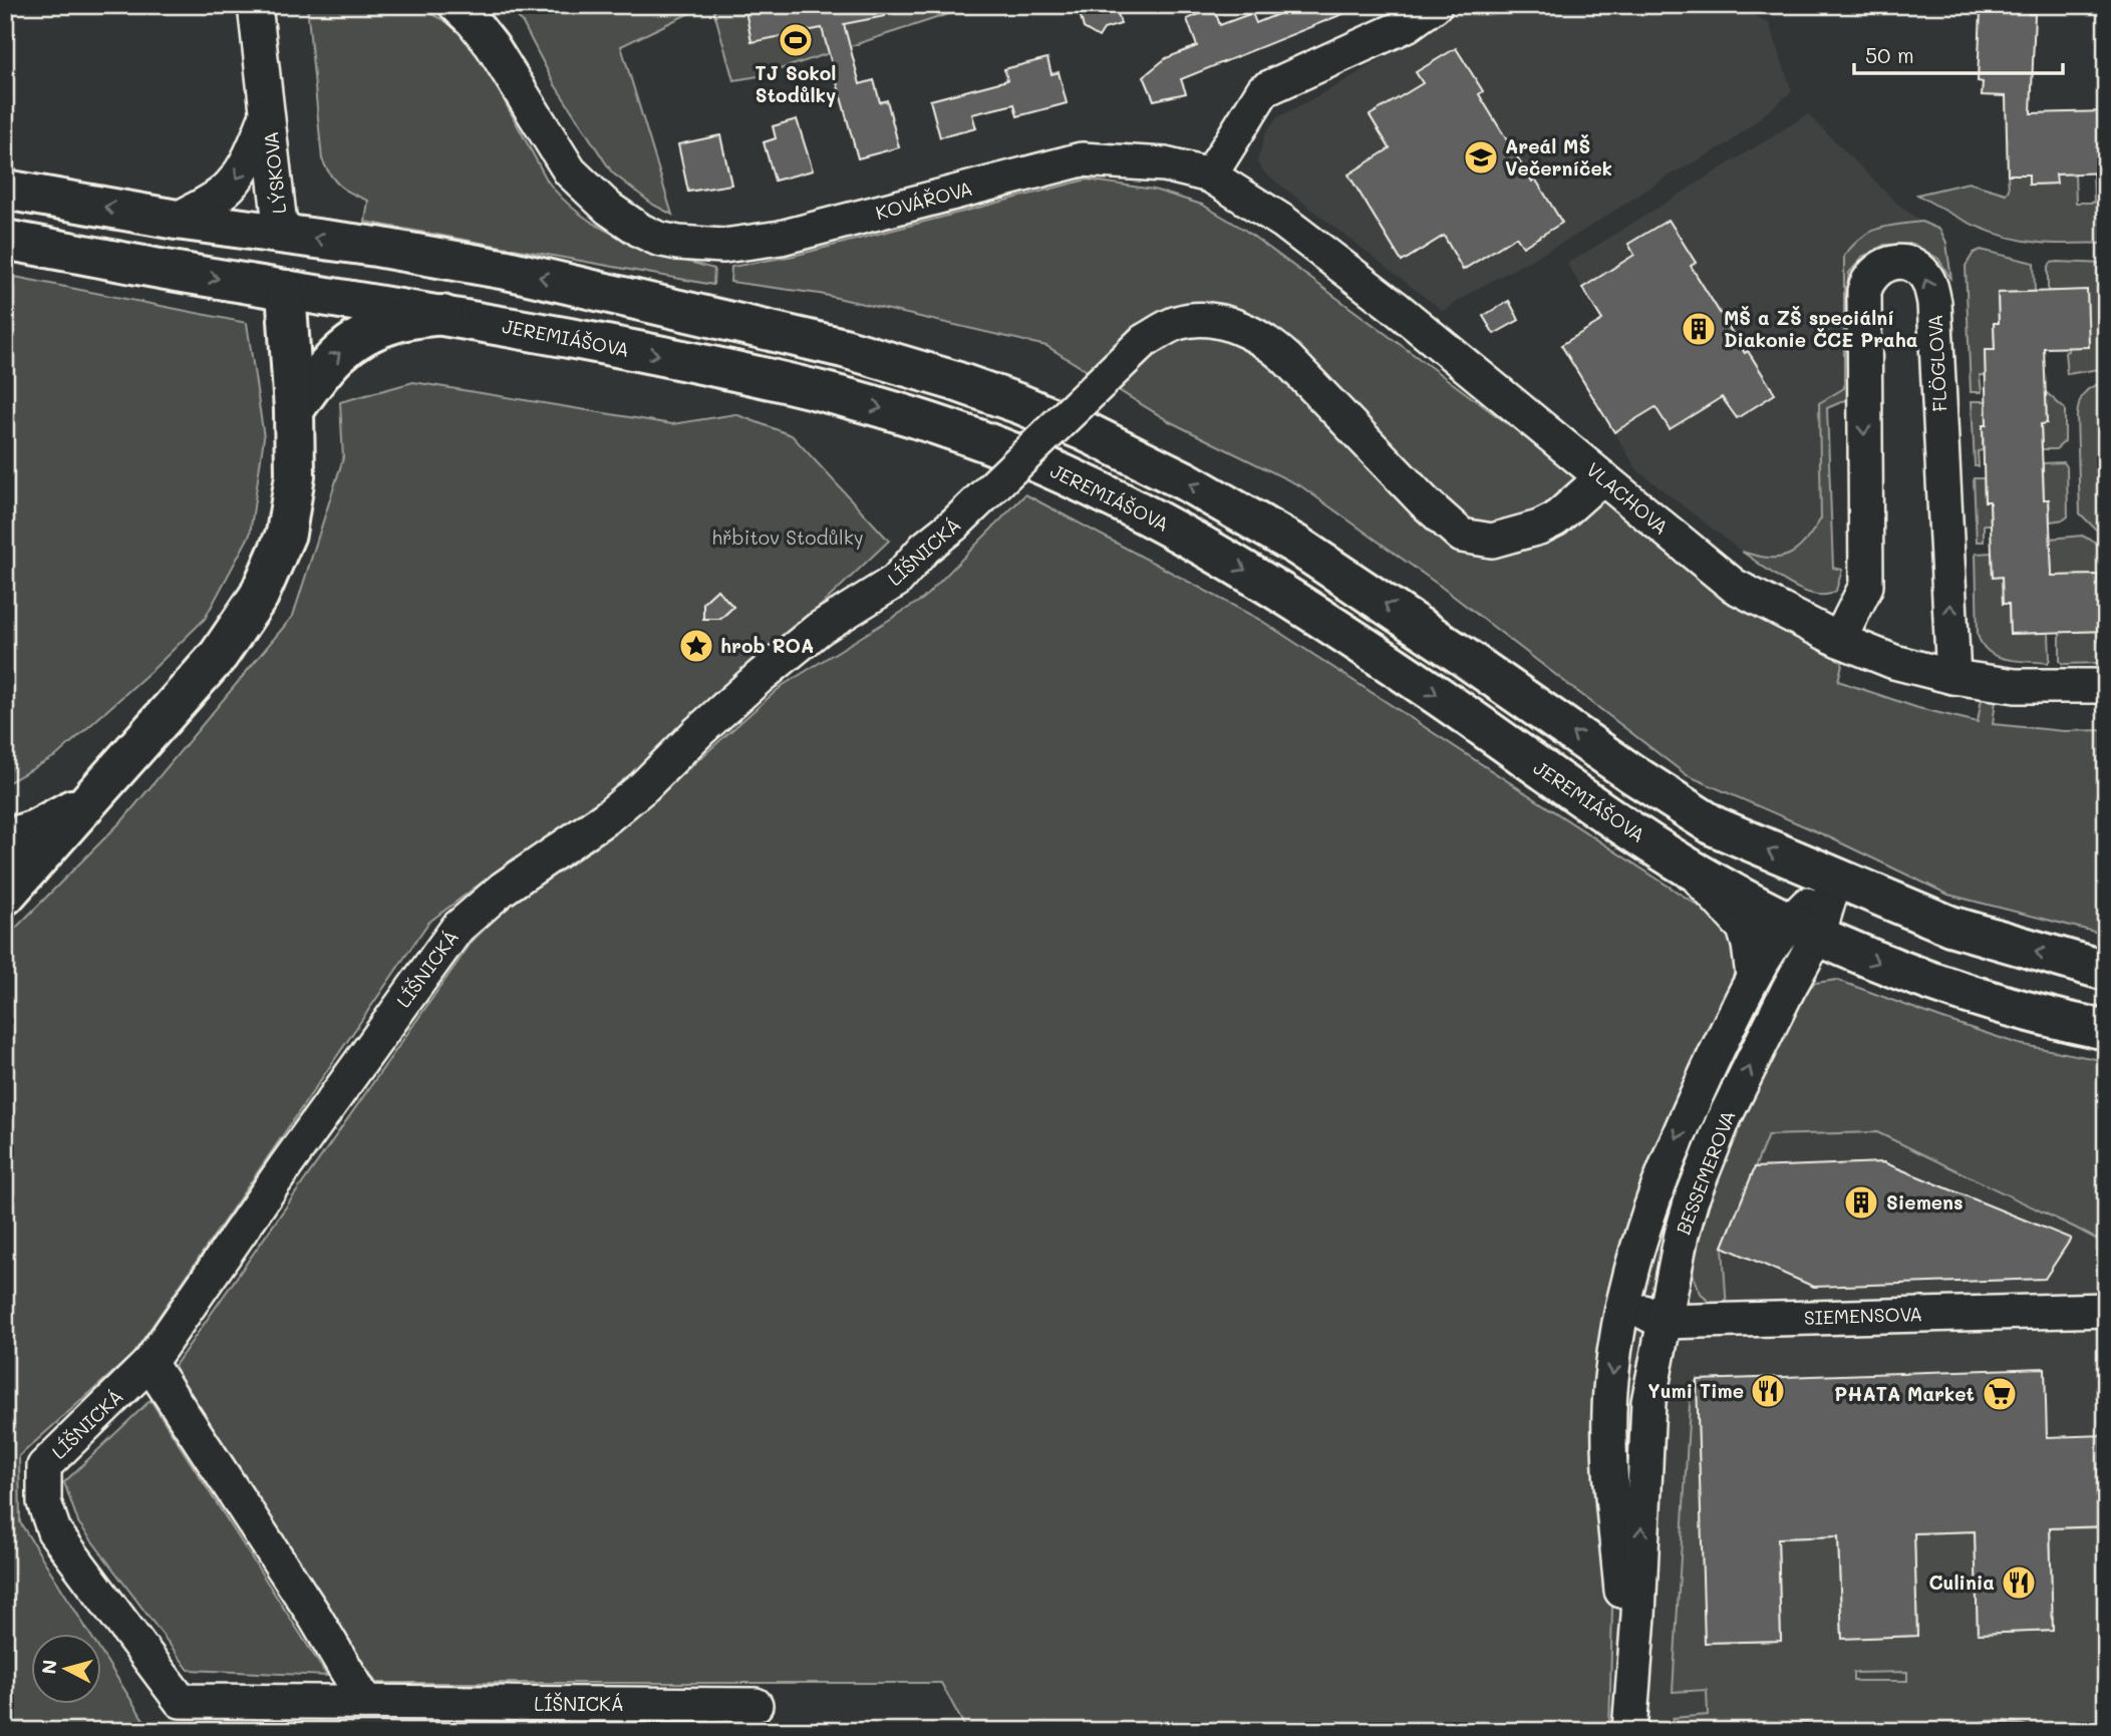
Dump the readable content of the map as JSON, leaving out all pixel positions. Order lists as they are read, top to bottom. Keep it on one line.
{"streets":{"main road":["JEREMIÁŠOVA"],"street":["LÝSKOVA","KOVÁŘOVA","FLÖGLOVA","VLACHOVA","LÍŠNICKÁ","BESSEMEROVA","SIEMENSOVA"]},"crossings":[["KOVÁŘOVA","VLACHOVA"],["JEREMIÁŠOVA","BESSEMEROVA"],["FLÖGLOVA","VLACHOVA"],["VLACHOVA","LÍŠNICKÁ"],["BESSEMEROVA","SIEMENSOVA"]],"one_way":["LÝSKOVA"],"parks":["hřbitov Stodůlky"],"places":{"sports":["TJ Sokol Stodůlky"],"school or university":["Areál MŠ Večerníček"],"building":["MŠ a ZŠ speciální Diakonie ČCE Praha","Siemens"],"place":["hrob ROA"],"restaurant":["Yumi Time","Culinia"],"supermarket":["PHATA Market"]},"scale_bar":"50 m","north":"left"}
